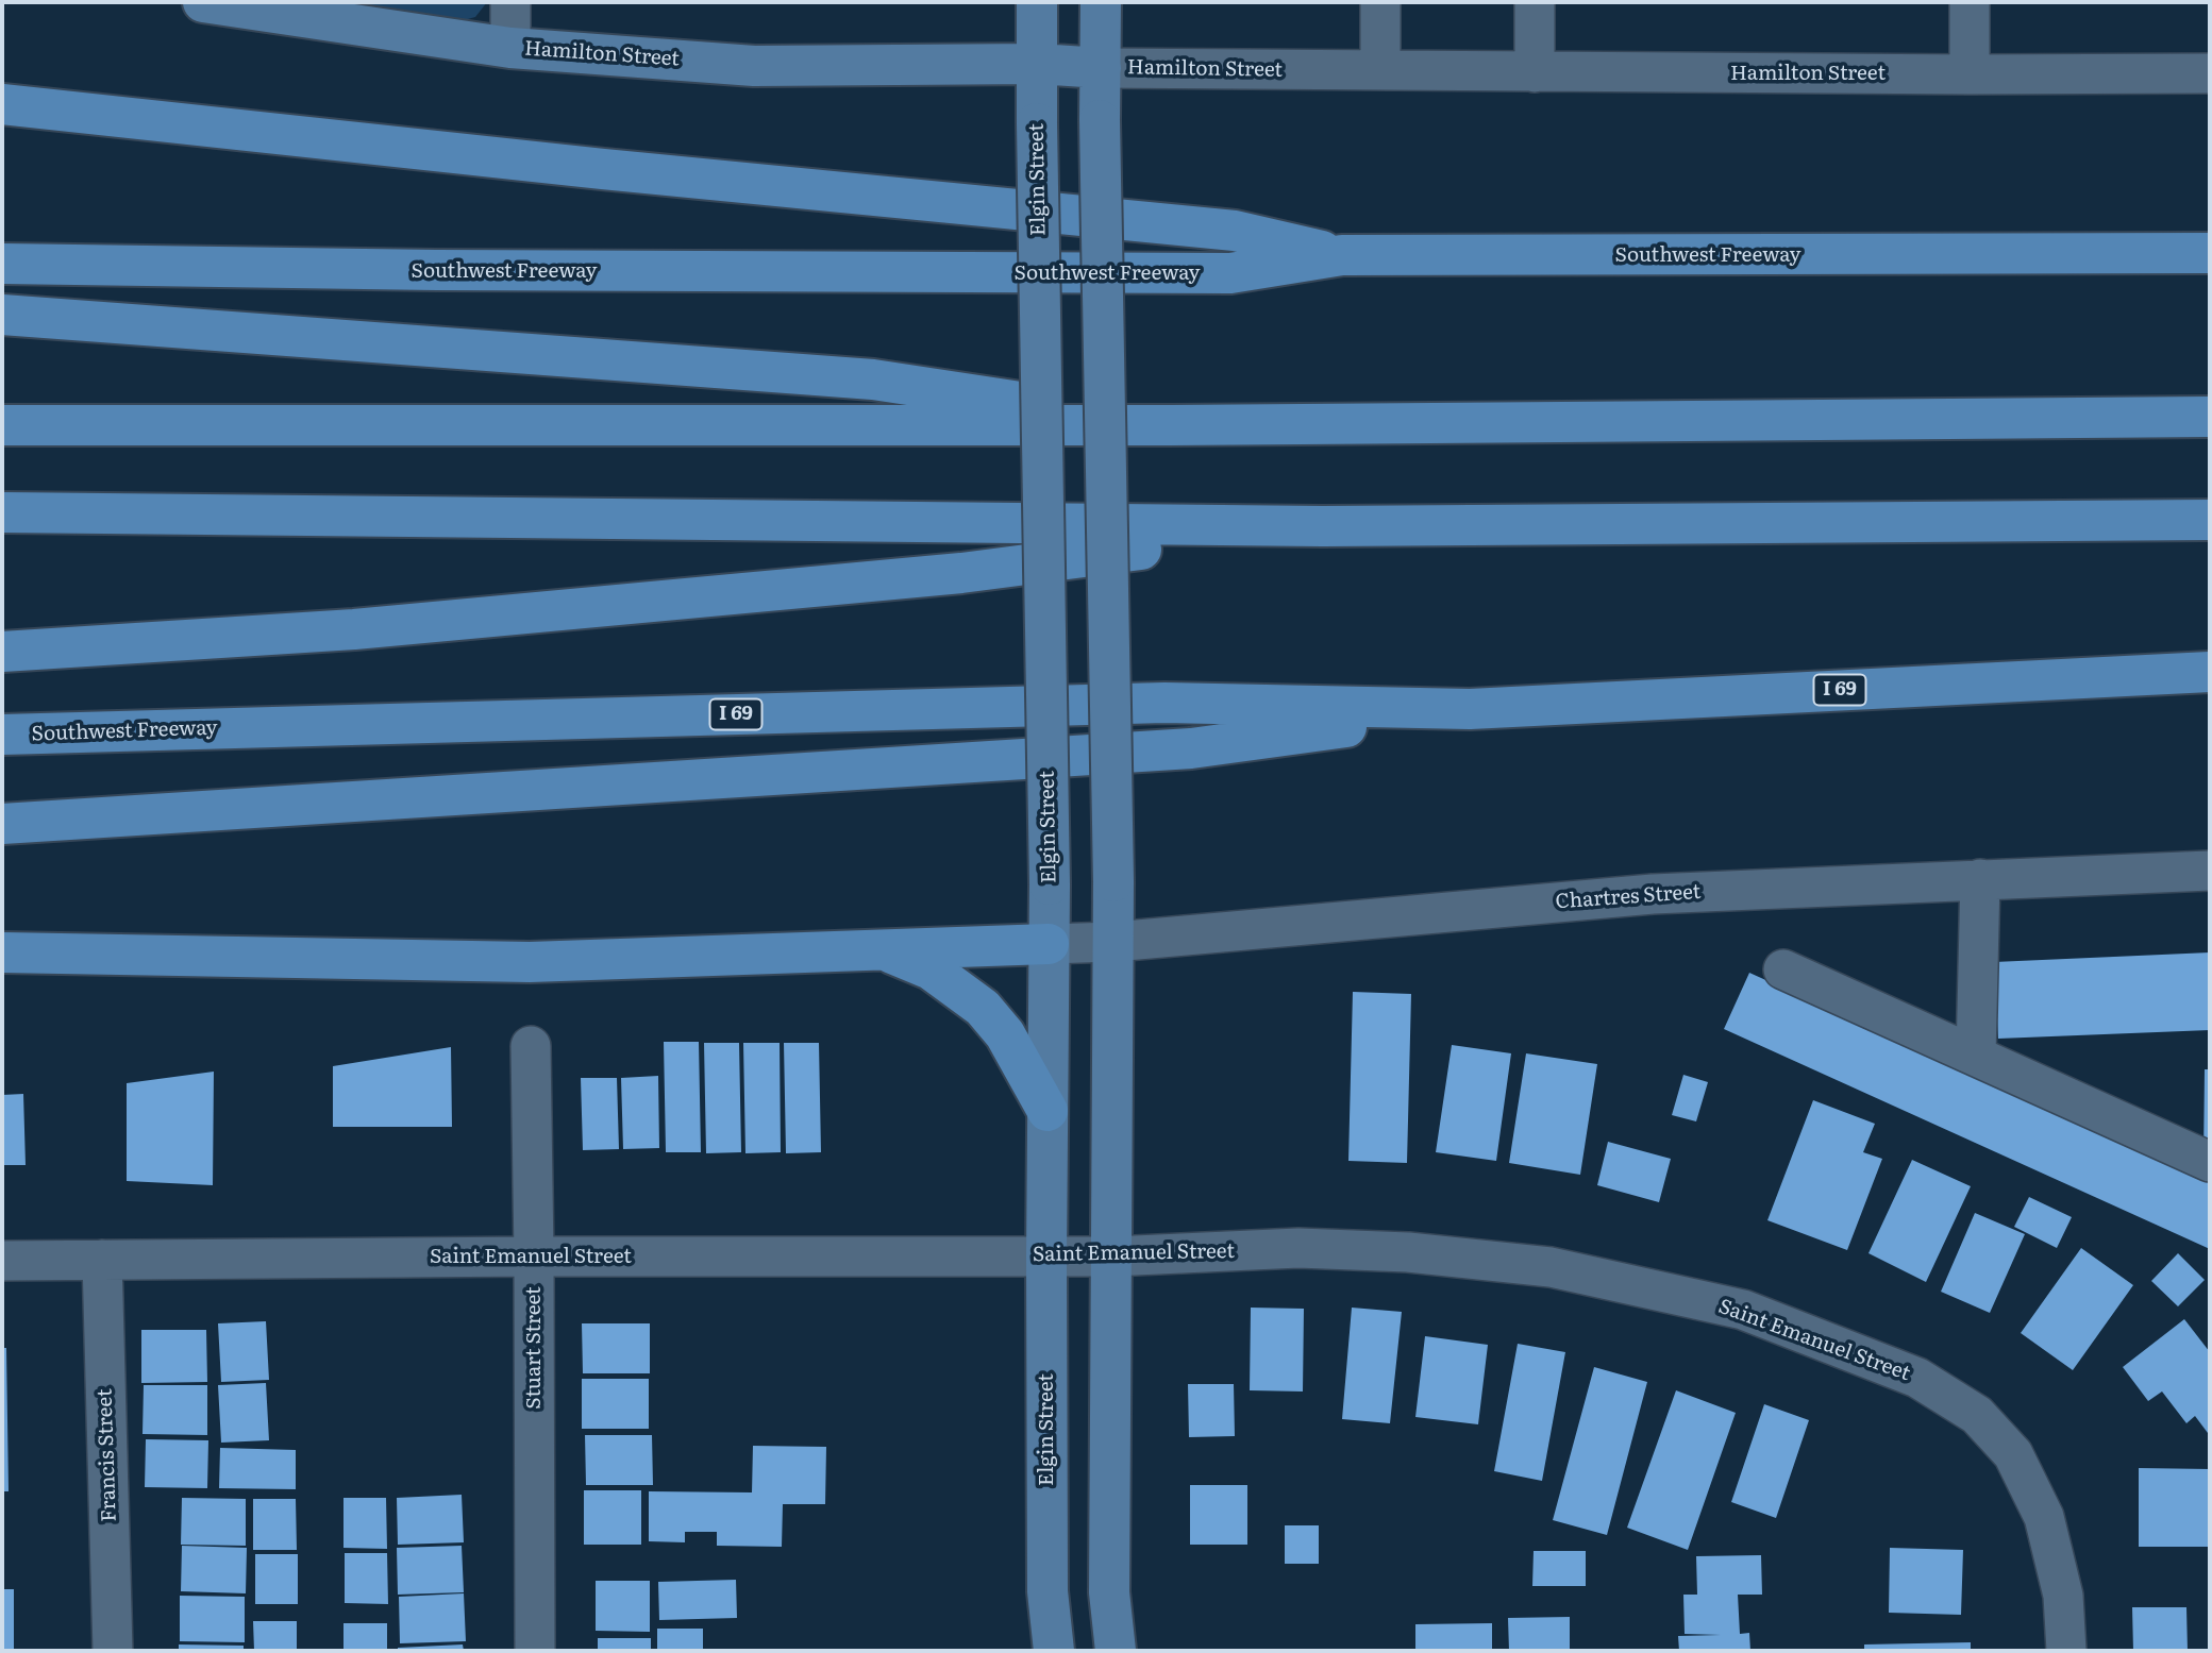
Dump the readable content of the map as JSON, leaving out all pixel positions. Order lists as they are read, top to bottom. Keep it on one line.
{"streets":{"highway":["Southwest Freeway","I 69"],"main road":["Hamilton Street","Elgin Street"],"street":["Chartres Street","Saint Emanuel Street","Stuart Street","Francis Street"]},"crossings":[["Hamilton Street","Elgin Street"],["Elgin Street","Chartres Street"],["Elgin Street","Saint Emanuel Street"],["Saint Emanuel Street","Stuart Street"],["Saint Emanuel Street","Francis Street"]]}
